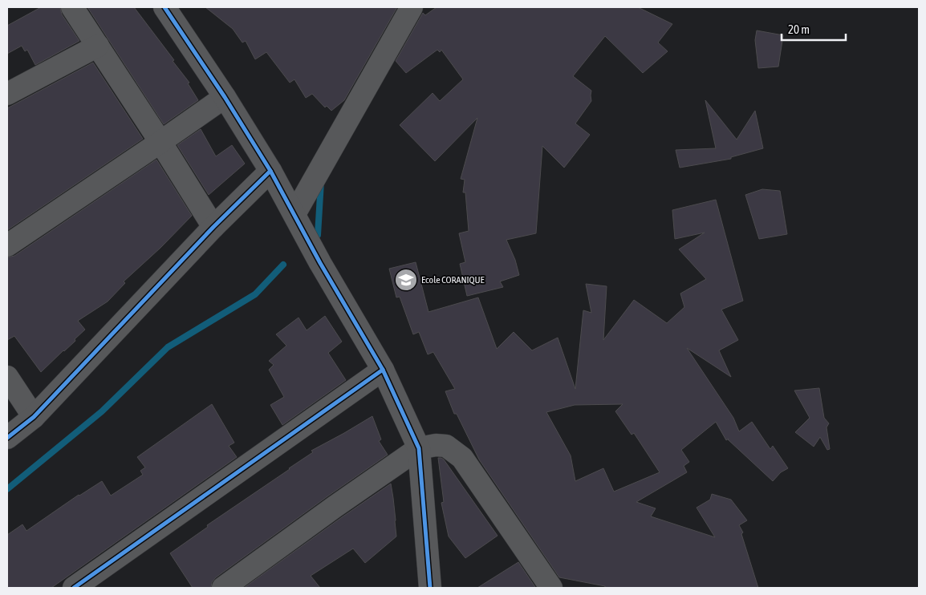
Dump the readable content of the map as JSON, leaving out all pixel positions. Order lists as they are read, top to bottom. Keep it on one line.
{"places":{"school or university":["Ecole CORANIQUE"]},"scale_bar":"20 m"}
